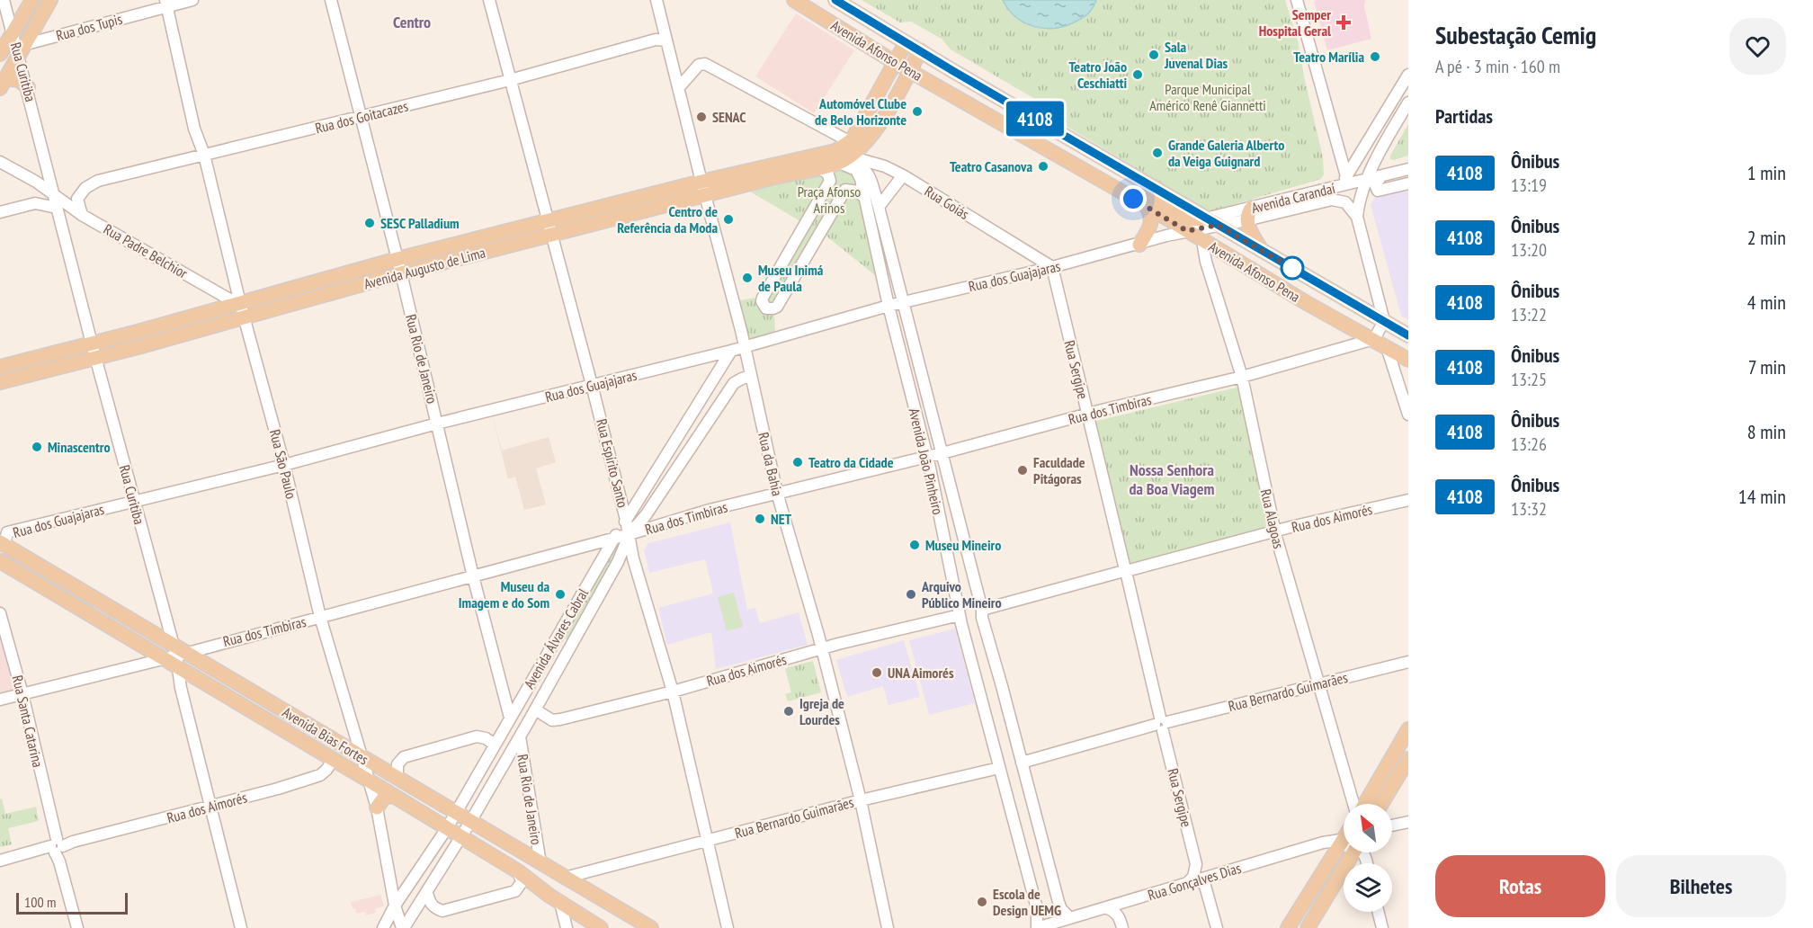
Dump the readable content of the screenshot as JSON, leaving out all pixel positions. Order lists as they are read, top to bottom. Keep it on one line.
{"streets":{"main road":["Avenida Afonso Pena","Avenida Augusto de Lima","Avenida Bias Fortes"],"street":["Rua dos Tupis","Rua Curitiba","Rua dos Goitacazes","Avenida Carandaí","Rua Goiás","Rua Padre Belchior","Rua dos Guajajaras","Rua Rio de Janeiro","Rua Sergipe","Rua dos Timbiras","Avenida João Pinheiro","Rua Espírito Santo","Rua São Paulo","Rua da Bahia","Rua dos Aimorés","Rua Alagoas","Avenida Álvares Cabral","Rua Bernardo Guimarães","Rua Santa Catarina","Rua Gonçalves Dias"]},"crossings":[["Rua dos Tupis","Rua Curitiba"],["Rua dos Tupis","Rua São Paulo"],["Avenida Afonso Pena","Avenida Carandaí"],["Avenida Afonso Pena","Rua dos Guajajaras"],["Avenida Afonso Pena","Rua dos Timbiras"],["Avenida Afonso Pena","Rua Alagoas"],["Rua Curitiba","Rua Padre Belchior"],["Rua Curitiba","Avenida Augusto de Lima"],["Rua Curitiba","Rua dos Guajajaras"],["Rua Curitiba","Rua dos Timbiras"],["Rua Curitiba","Rua dos Aimorés"],["Rua Curitiba","Avenida Bias Fortes"],["Rua dos Goitacazes","Rua Padre Belchior"],["Rua dos Goitacazes","Rua Rio de Janeiro"],["Rua dos Goitacazes","Rua Espírito Santo"],["Rua dos Goitacazes","Rua São Paulo"],["Rua dos Goitacazes","Rua da Bahia"],["Avenida Carandaí","Rua dos Guajajaras"],["Rua Goiás","Avenida Augusto de Lima"],["Rua Goiás","Rua dos Guajajaras"],["Rua Goiás","Rua Sergipe"],["Rua Goiás","Avenida João Pinheiro"],["Rua Padre Belchior","Avenida Augusto de Lima"],["Rua Padre Belchior","Rua São Paulo"],["Avenida Augusto de Lima","Rua Rio de Janeiro"],["Avenida Augusto de Lima","Avenida João Pinheiro"],["Avenida Augusto de Lima","Rua Espírito Santo"],["Avenida Augusto de Lima","Rua São Paulo"],["Avenida Augusto de Lima","Rua da Bahia"],["Rua dos Guajajaras","Rua Rio de Janeiro"],["Rua dos Guajajaras","Rua Sergipe"],["Rua dos Guajajaras","Avenida João Pinheiro"],["Rua dos Guajajaras","Rua Espírito Santo"],["Rua dos Guajajaras","Rua São Paulo"],["Rua dos Guajajaras","Rua da Bahia"],["Rua dos Guajajaras","Avenida Álvares Cabral"],["Rua dos Guajajaras","Avenida Bias Fortes"],["Rua Rio de Janeiro","Rua dos Timbiras"],["Rua Rio de Janeiro","Avenida Álvares Cabral"],["Rua Rio de Janeiro","Avenida Bias Fortes"],["Rua Sergipe","Rua dos Timbiras"],["Rua Sergipe","Rua dos Aimorés"],["Rua Sergipe","Rua Bernardo Guimarães"],["Rua dos Timbiras","Avenida João Pinheiro"],["Rua dos Timbiras","Rua Espírito Santo"],["Rua dos Timbiras","Rua São Paulo"],["Rua dos Timbiras","Rua da Bahia"],["Rua dos Timbiras","Rua Alagoas"],["Rua dos Timbiras","Avenida Álvares Cabral"],["Rua dos Timbiras","Avenida Bias Fortes"],["Avenida João Pinheiro","Rua dos Aimorés"],["Avenida João Pinheiro","Rua Bernardo Guimarães"],["Avenida João Pinheiro","Rua Gonçalves Dias"],["Rua Espírito Santo","Rua dos Aimorés"],["Rua Espírito Santo","Avenida Álvares Cabral"],["Rua Espírito Santo","Rua Bernardo Guimarães"],["Rua São Paulo","Avenida Álvares Cabral"],["Rua São Paulo","Avenida Bias Fortes"],["Rua da Bahia","Rua dos Aimorés"],["Rua da Bahia","Avenida Álvares Cabral"],["Rua da Bahia","Rua Bernardo Guimarães"],["Rua dos Aimorés","Rua Alagoas"],["Rua dos Aimorés","Avenida Álvares Cabral"],["Rua dos Aimorés","Rua Santa Catarina"],["Rua dos Aimorés","Avenida Bias Fortes"],["Rua Alagoas","Rua Bernardo Guimarães"],["Avenida Álvares Cabral","Avenida Bias Fortes"],["Rua Bernardo Guimarães","Avenida Bias Fortes"]],"districts":["Centro","Nossa Senhora da Boa Viagem"],"parks":["Parque Municipal Américo Renê Giannetti","Praça Afonso Arinos"],"places":{"health":["Semper Hospital Geral"],"other":["Sala Juvenal Dias","Teatro Marília","Teatro João Ceschiatti","Automóvel Clube de Belo Horizonte","SENAC","Grande Galeria Alberto da Veiga Guignard","Teatro Casanova","Centro de Referência da Moda","SESC Palladium","Museu Inimá de Paula","Minascentro","Teatro da Cidade","Faculdade Pitágoras","NET","Museu Mineiro","Museu da Imagem e do Som","Arquivo Público Mineiro","UNA Aimorés","Igreja de Lourdes","Escola de Design UEMG"]},"lines":["bus line 4108"],"scale_bar":"100 m","north":"top left","page":{"on_map":"4108","heading":[["Subestação Cemig","A pé · 3 min · 160 m"],"Partidas"],"list":[{"mark":"4108","name":"Ônibus","note":"13:19","value":"1 min"},{"mark":"4108","name":"Ônibus","note":"13:20","value":"2 min"},{"mark":"4108","name":"Ônibus","note":"13:22","value":"4 min"},{"mark":"4108","name":"Ônibus","note":"13:25","value":"7 min"},{"mark":"4108","name":"Ônibus","note":"13:26","value":"8 min"},{"mark":"4108","name":"Ônibus","note":"13:32","value":"14 min"}],"buttons":["Rotas","Bilhetes"],"scale":"100 m"}}
